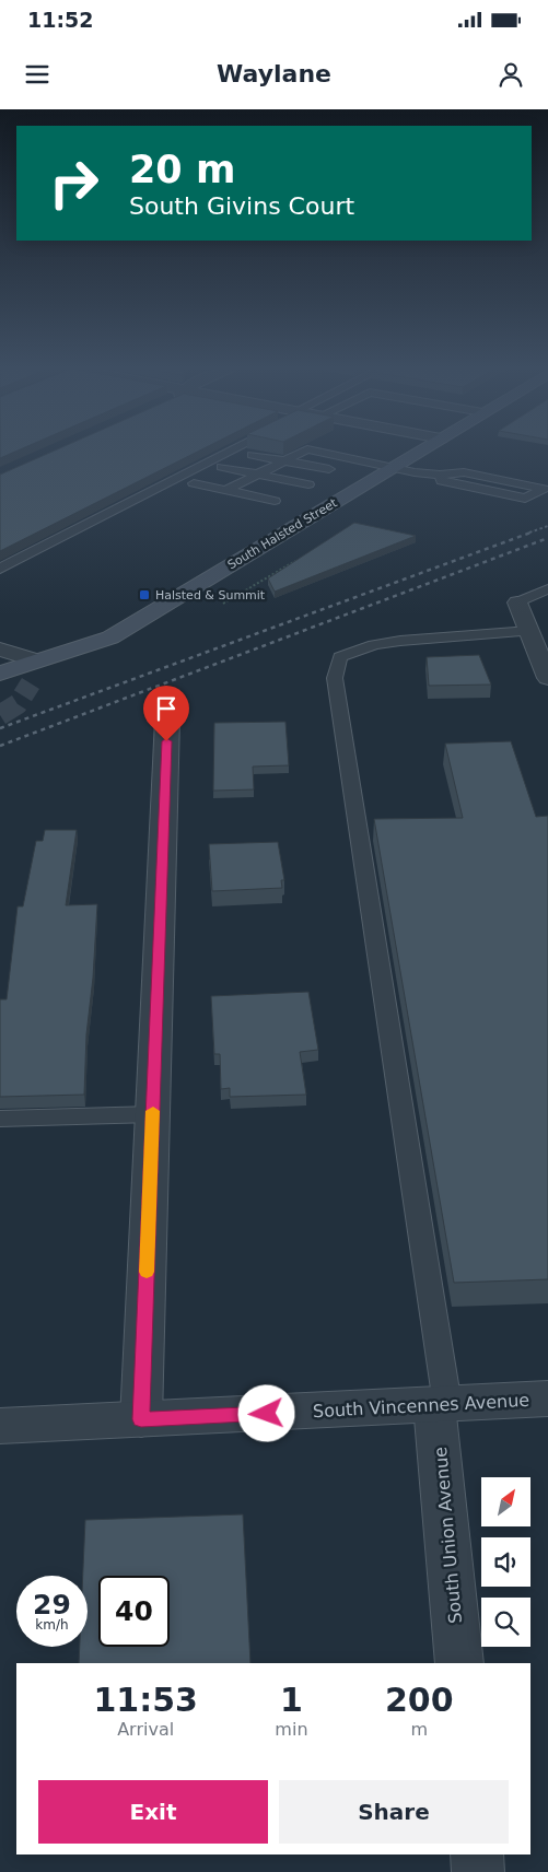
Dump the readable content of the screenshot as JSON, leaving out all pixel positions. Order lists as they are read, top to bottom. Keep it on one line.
{"streets":{"main road":["South Halsted Street"],"street":["South Vincennes Avenue","South Union Avenue"]},"crossings":[["South Vincennes Avenue","South Union Avenue"]],"places":{"transit":["Halsted & Summit"]},"north":"top right","page":{"status":"11:52","header":"Waylane","turn":["20 m","South Givins Court"],"speed":"29 km/h","limit":"40","eta":["11:53","Arrival","1","min","200","m"],"buttons":["Exit","Share"]}}
